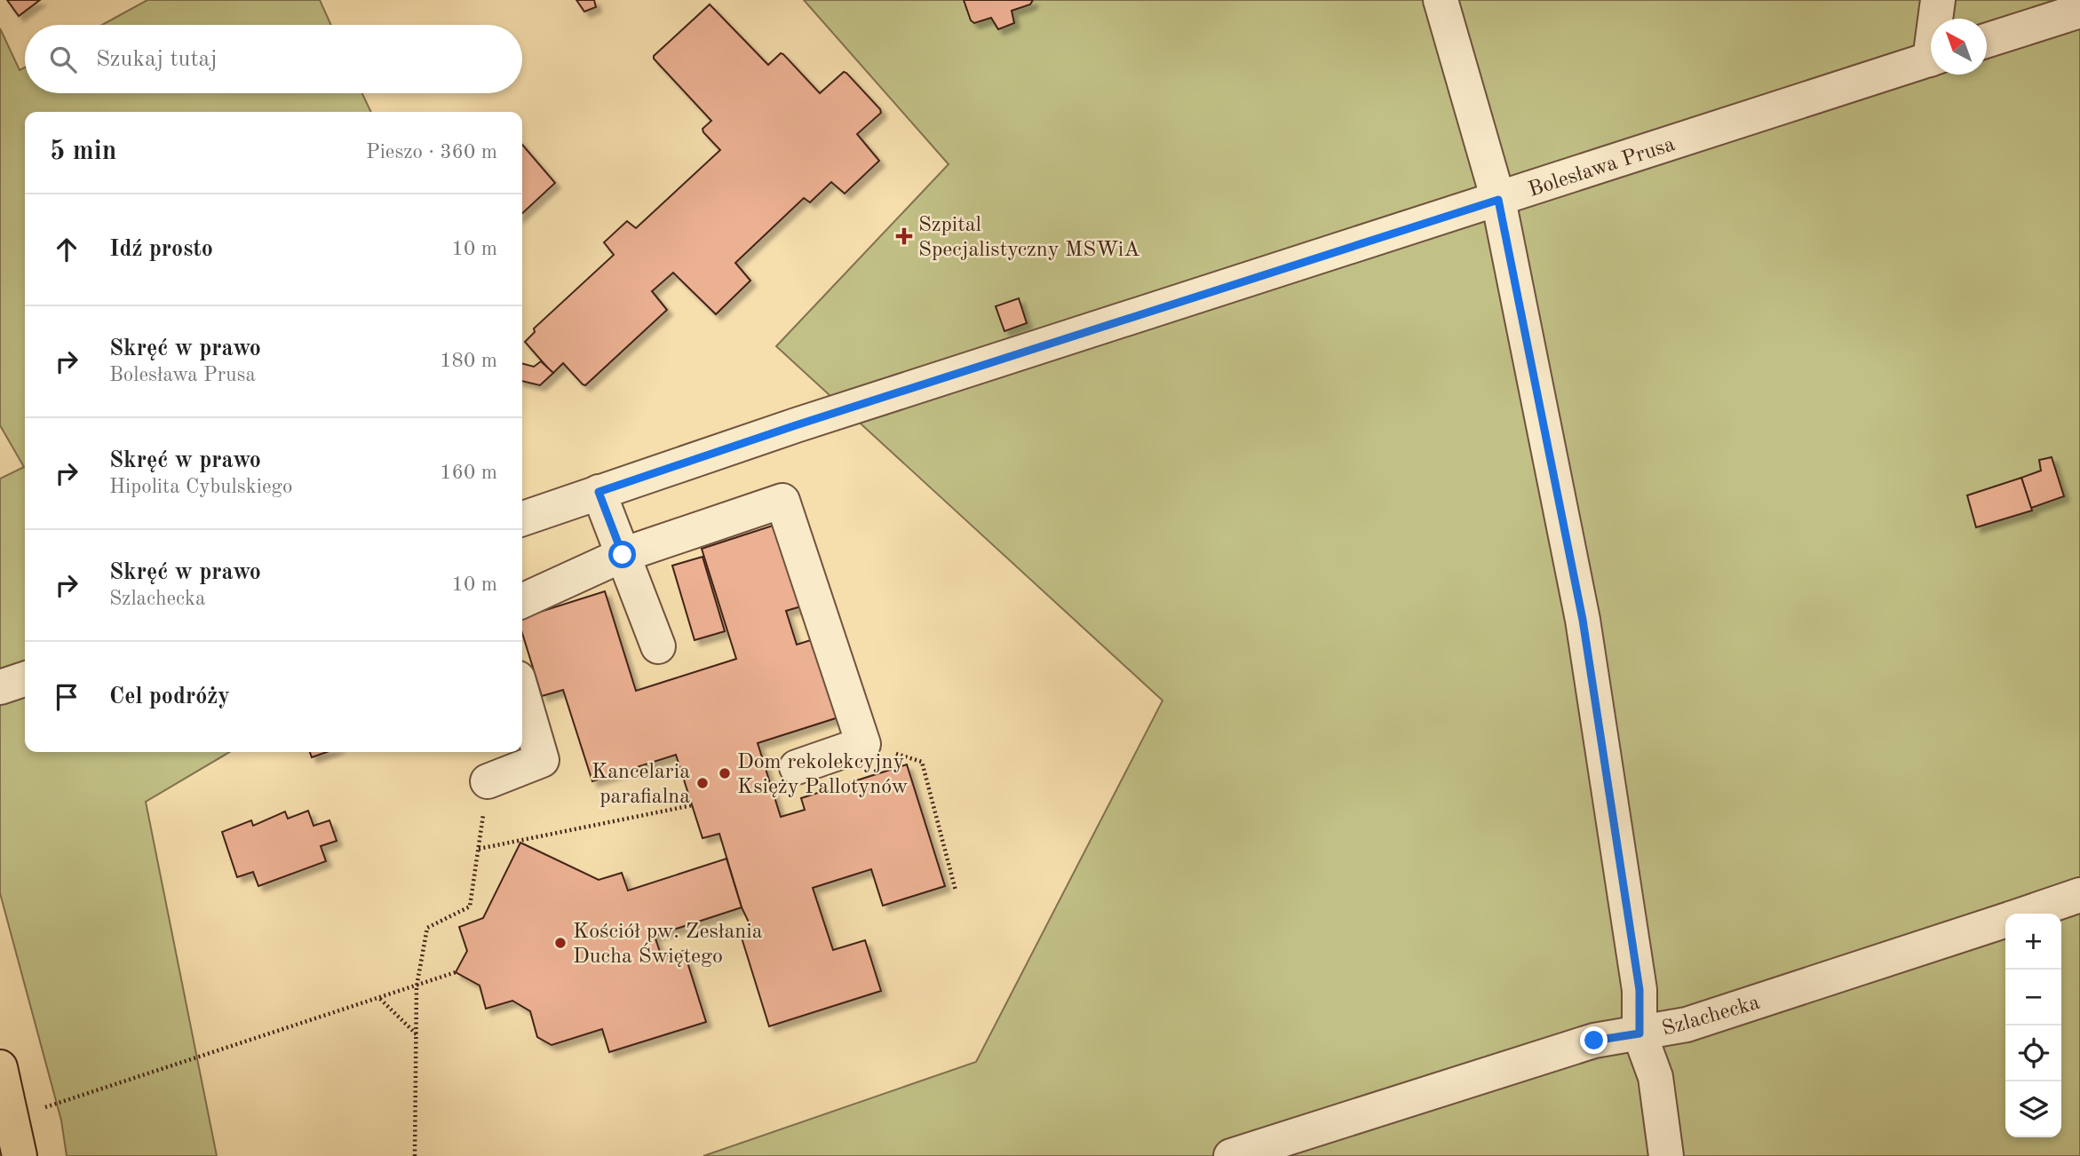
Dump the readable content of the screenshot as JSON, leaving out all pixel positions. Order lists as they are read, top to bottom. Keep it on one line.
{"streets":{"street":["Bolesława Prusa","Szlachecka"]},"places":{"health":["Szpital Specjalistyczny MSWiA"],"other":["Dom rekolekcyjny Księży Pallotynów","Kancelaria parafialna","Kościół pw. Zesłania Ducha Świętego"]},"north":"top left","page":{"search":"Szukaj tutaj","heading":["5 min","Pieszo · 360 m"],"list":[["Idź prosto","10 m"],["Skręć w prawo","Bolesława Prusa","180 m"],["Skręć w prawo","Hipolita Cybulskiego","160 m"],["Skręć w prawo","Szlachecka","10 m"],"Cel podróży"],"map_buttons":["+","−"]}}
